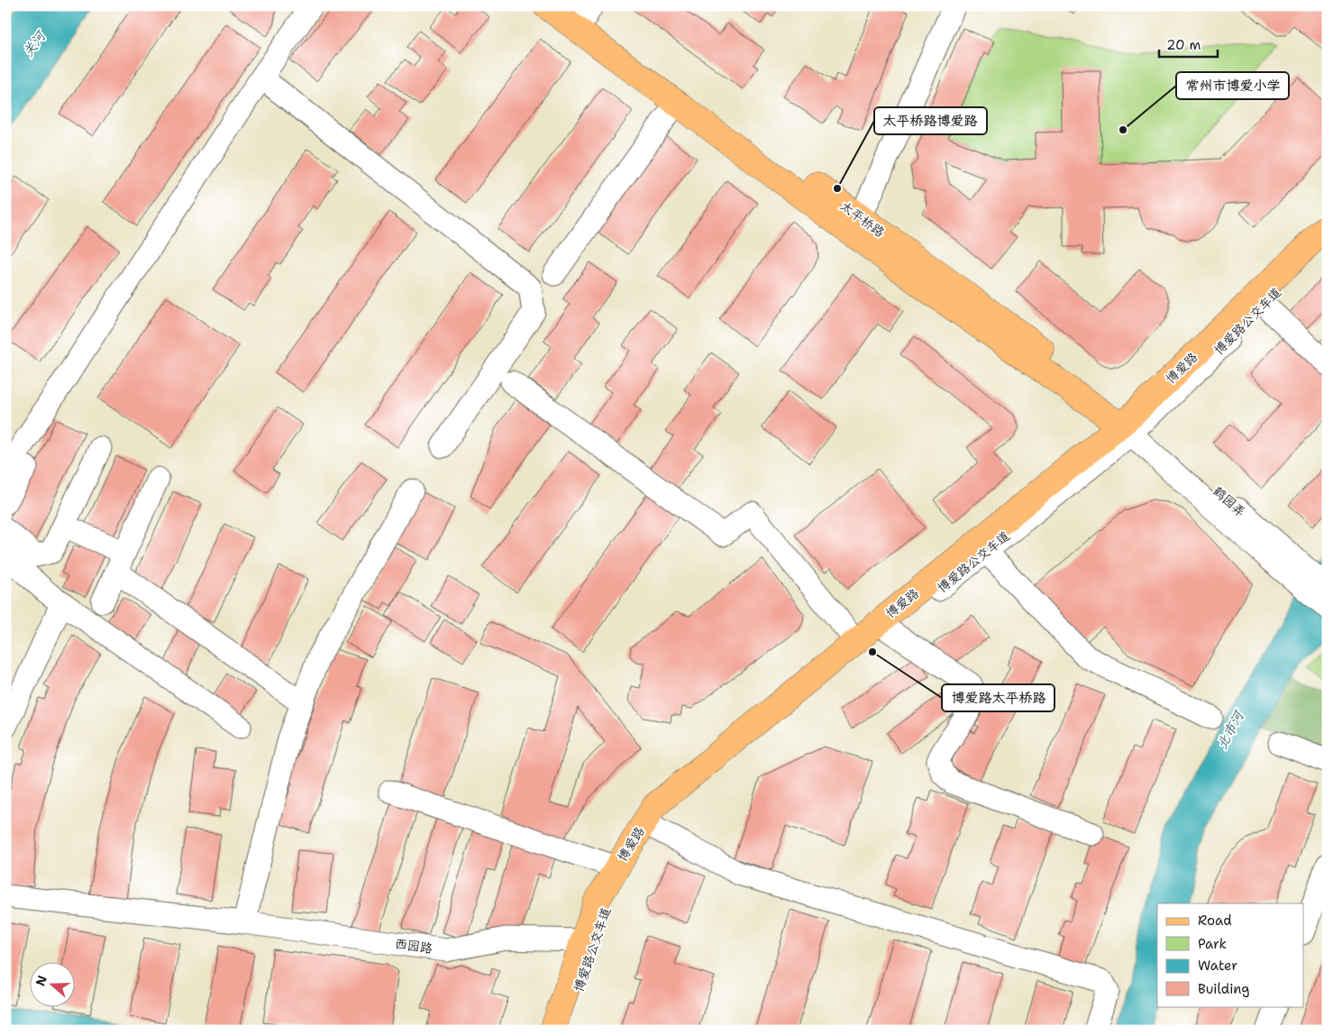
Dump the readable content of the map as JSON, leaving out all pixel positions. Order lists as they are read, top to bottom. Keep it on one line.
{"streets":{"main road":["太平桥路","博爱路"],"street":["博爱路公交车道","鹤园弄","西园路"]},"crossings":[["太平桥路","博爱路"],["太平桥路","鹤园弄"],["博爱路公交车道","博爱路"],["博爱路","鹤园弄"],["博爱路","西园路"]],"water":["关河","北市河"],"places":["常州市博爱小学","太平桥路博爱路","博爱路太平桥路"],"legend":["Road","Park","Water","Building"],"scale_bar":"20 m","north":"left"}
